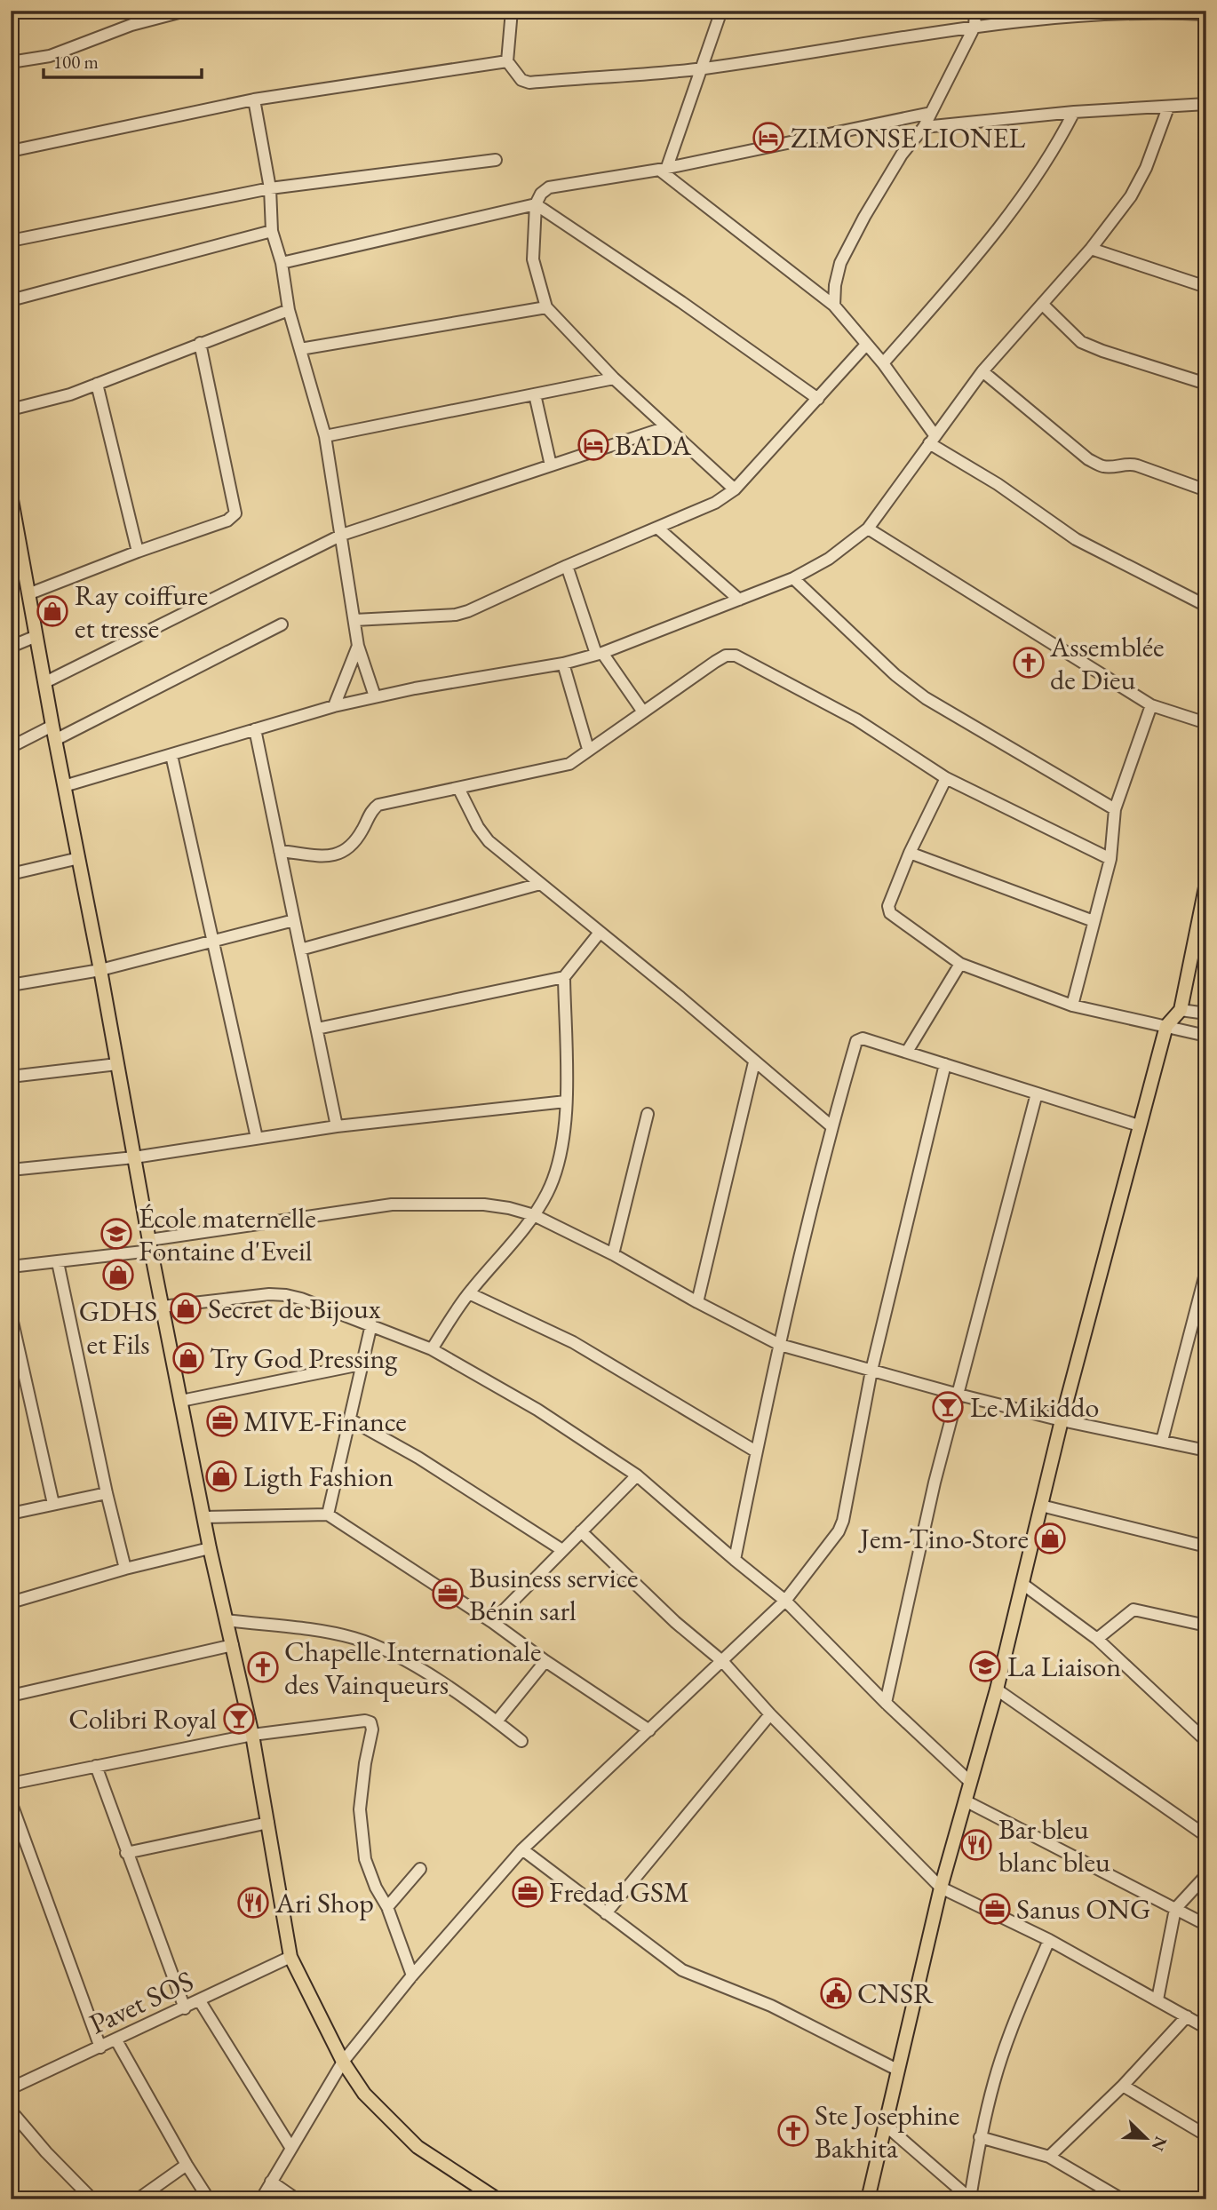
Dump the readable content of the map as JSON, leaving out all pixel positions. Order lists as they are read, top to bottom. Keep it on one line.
{"streets":{"street":["Pavet SOS"]},"places":{"hotel":["ZIMONSE LIONEL","BADA"],"shop":["Ray coiffure et tresse","GDHS et Fils","Secret de Bijoux","Try God Pressing","Ligth Fashion","Jem-Tino-Store"],"church":["Assemblée de Dieu","Chapelle Internationale des Vainqueurs","Ste Josephine Bakhita"],"school or university":["École maternelle Fontaine d'Eveil","La Liaison"],"bar":["Le Mikiddo","Colibri Royal"],"office":["MIVE-Finance","Business service Bénin sarl","Fredad GSM","Sanus ONG"],"restaurant":["Bar bleu blanc bleu","Ari Shop"],"public building":["CNSR"]},"scale_bar":"100 m","north":"bottom right"}
